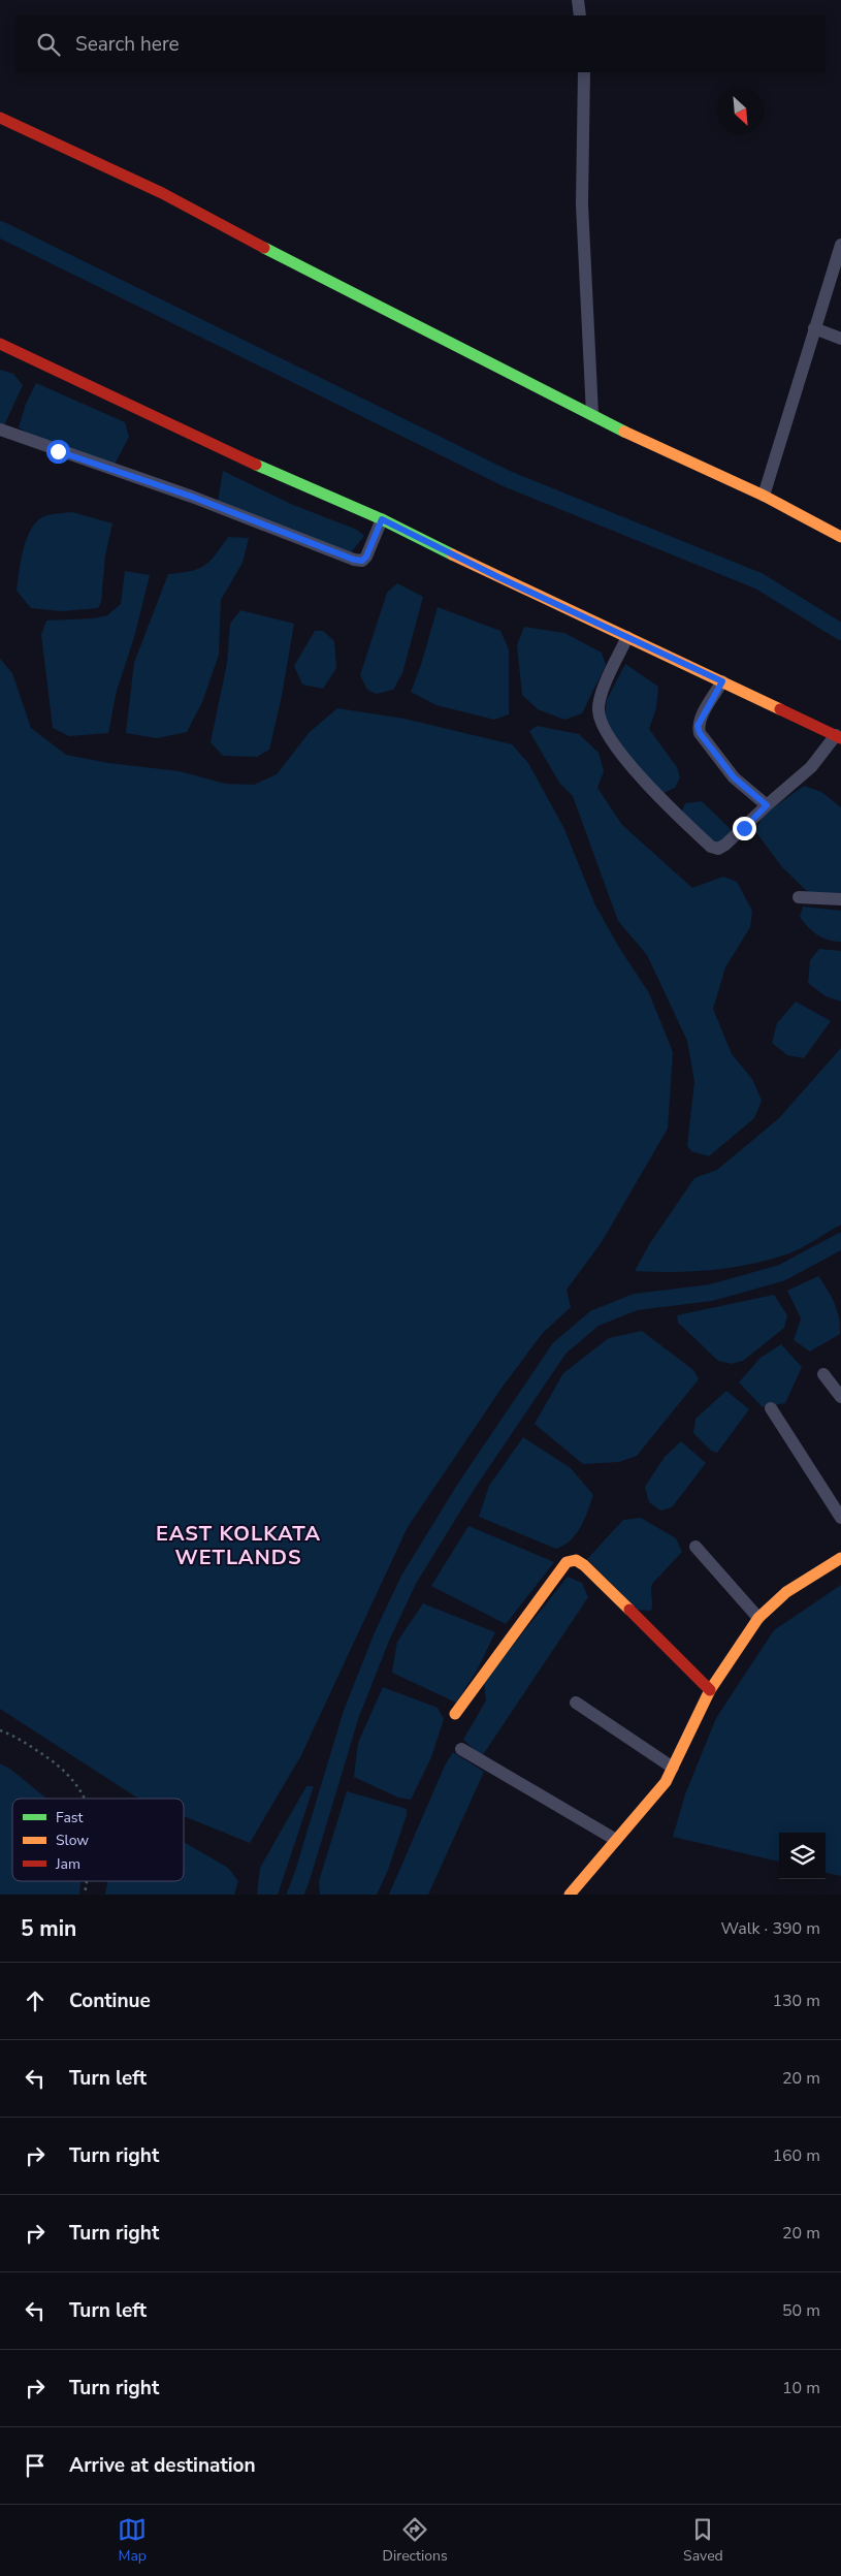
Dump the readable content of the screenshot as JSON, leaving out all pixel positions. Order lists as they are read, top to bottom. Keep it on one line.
{"districts":["EAST KOLKATA WETLANDS"],"legend":["Fast","Slow","Jam"],"north":"bottom right","page":{"search":"Search here","heading":["5 min","Walk · 390 m"],"list":[["Continue","130 m"],["Turn left","20 m"],["Turn right","160 m"],["Turn right","20 m"],["Turn left","50 m"],["Turn right","10 m"],"Arrive at destination"],"nav":["Map","Directions","Saved"]}}
